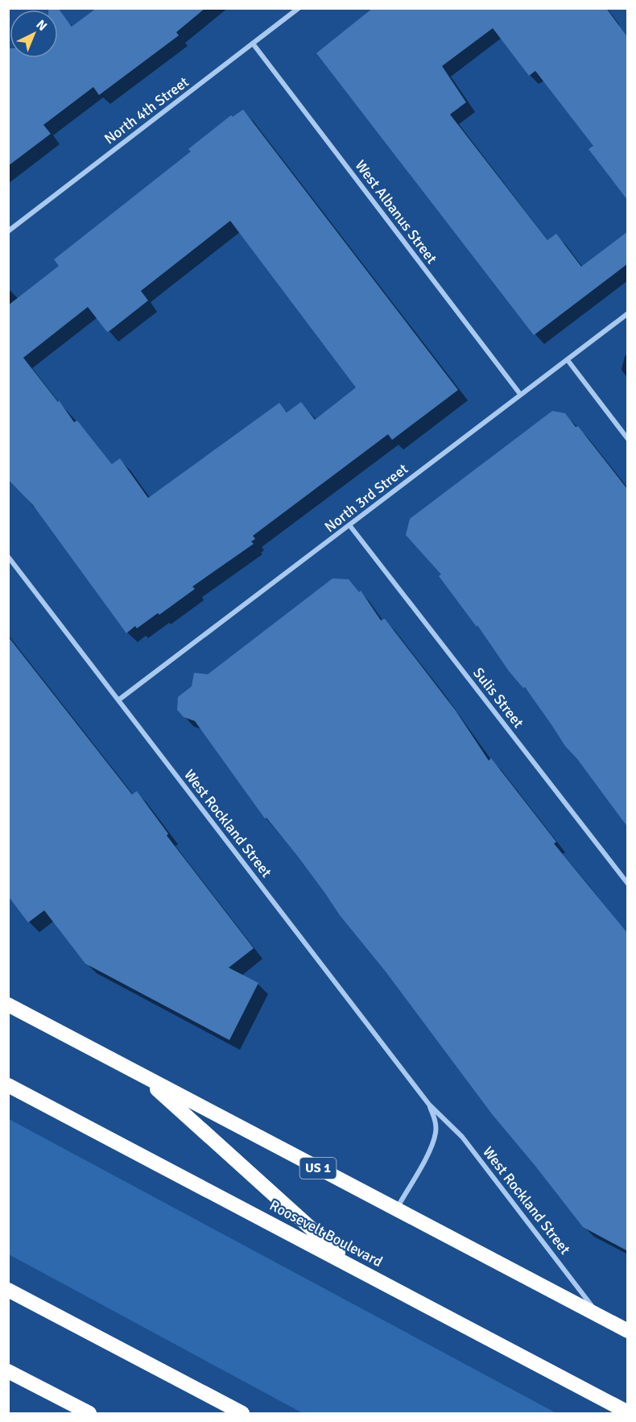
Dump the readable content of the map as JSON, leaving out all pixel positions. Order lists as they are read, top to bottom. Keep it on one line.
{"streets":{"highway":["US 1","Roosevelt Boulevard"],"street":["North 4th Street","West Albanus Street","North 3rd Street","Sulis Street","West Rockland Street"]},"crossings":[["North 4th Street","West Albanus Street"],["West Albanus Street","North 3rd Street"],["North 3rd Street","Sulis Street"],["North 3rd Street","West Rockland Street"],["West Rockland Street","US 1"]],"north":"top right"}
